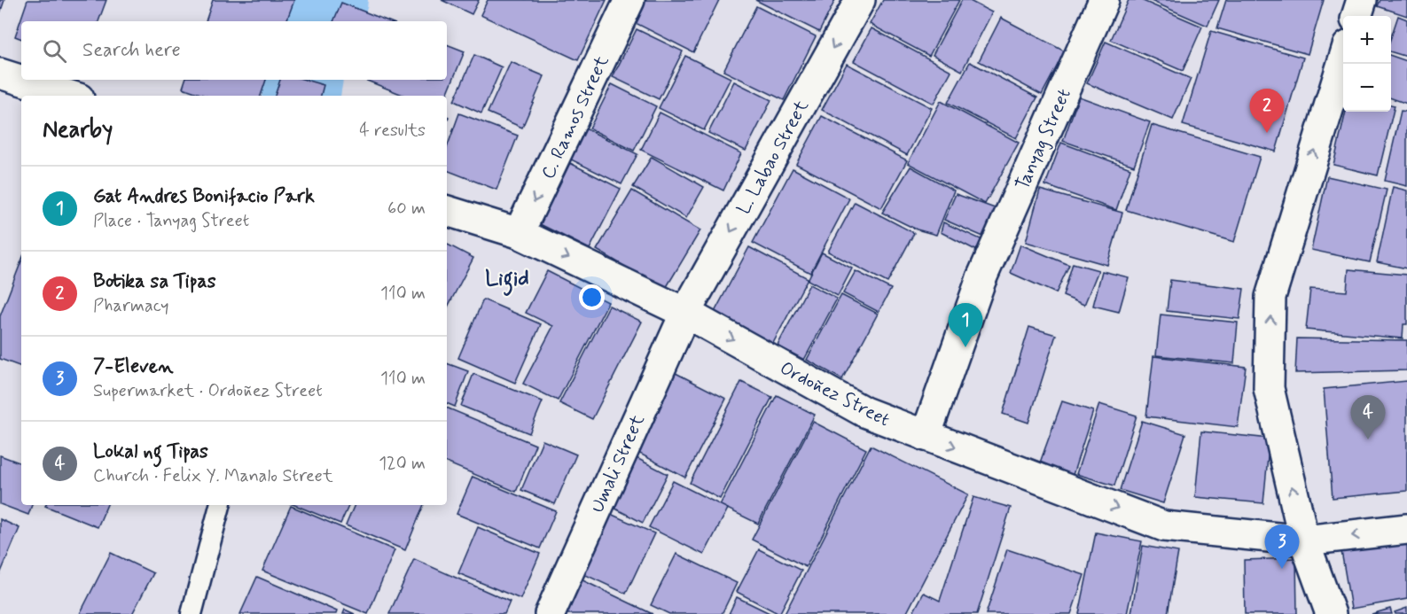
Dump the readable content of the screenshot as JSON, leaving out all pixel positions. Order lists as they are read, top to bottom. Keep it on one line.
{"streets":{"main road":["C. Ramos Street","Tanyag Street","L. Labao Street","Ordoñez Street","Umali Street"]},"crossings":[["C. Ramos Street","Ordoñez Street"],["Tanyag Street","Ordoñez Street"],["L. Labao Street","Ordoñez Street"],["L. Labao Street","Umali Street"],["Ordoñez Street","Umali Street"]],"one_way":["C. Ramos Street","L. Labao Street"],"districts":["Ligid"],"page":{"map_buttons":["+","−"],"search":"Search here","pins":["2","1","4","3"],"heading":["Nearby","4 results"],"list":[{"mark":"1","name":"Gat Andres Bonifacio Park","note":"Place · Tanyag Street","value":"60 m"},{"mark":"2","name":"Botika sa Tipas","note":"Pharmacy","value":"110 m"},{"mark":"3","name":"7-Eleven","note":"Supermarket · Ordoñez Street","value":"110 m"},{"mark":"4","name":"Lokal ng Tipas","note":"Church · Felix Y. Manalo Street","value":"120 m"}]}}
